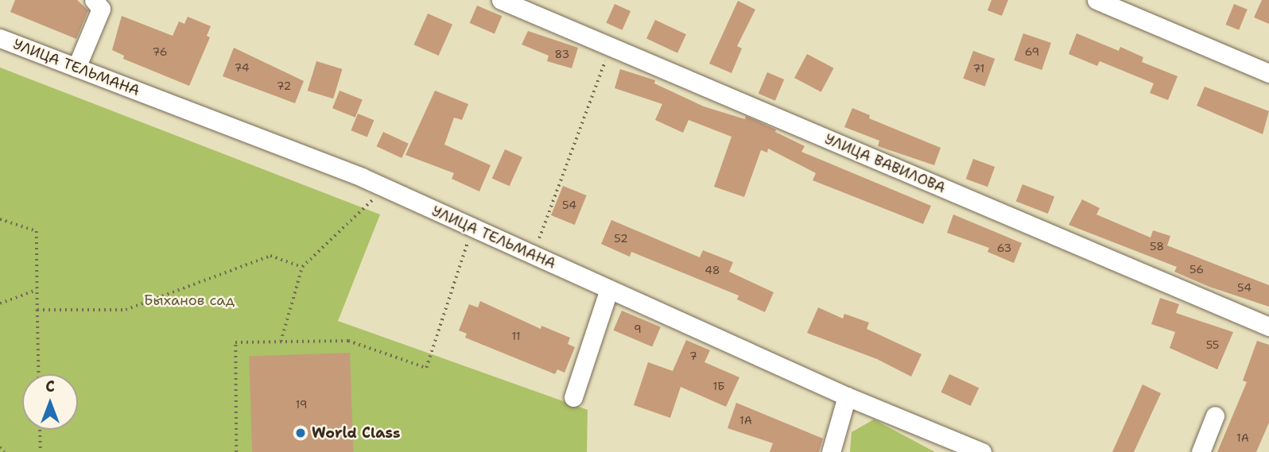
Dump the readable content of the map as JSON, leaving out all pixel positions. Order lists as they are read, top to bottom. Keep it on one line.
{"streets":{"street":["УЛИЦА ТЕЛЬМАНА","УЛИЦА ВАВИЛОВА"]},"parks":["Быханов сад"],"places":["World Class"],"house_numbers":["76","69","83","74","71","72","54","52","58","63","56","48","54","9","11","55","7","1Б","19","1А","1А"],"north":"top"}
